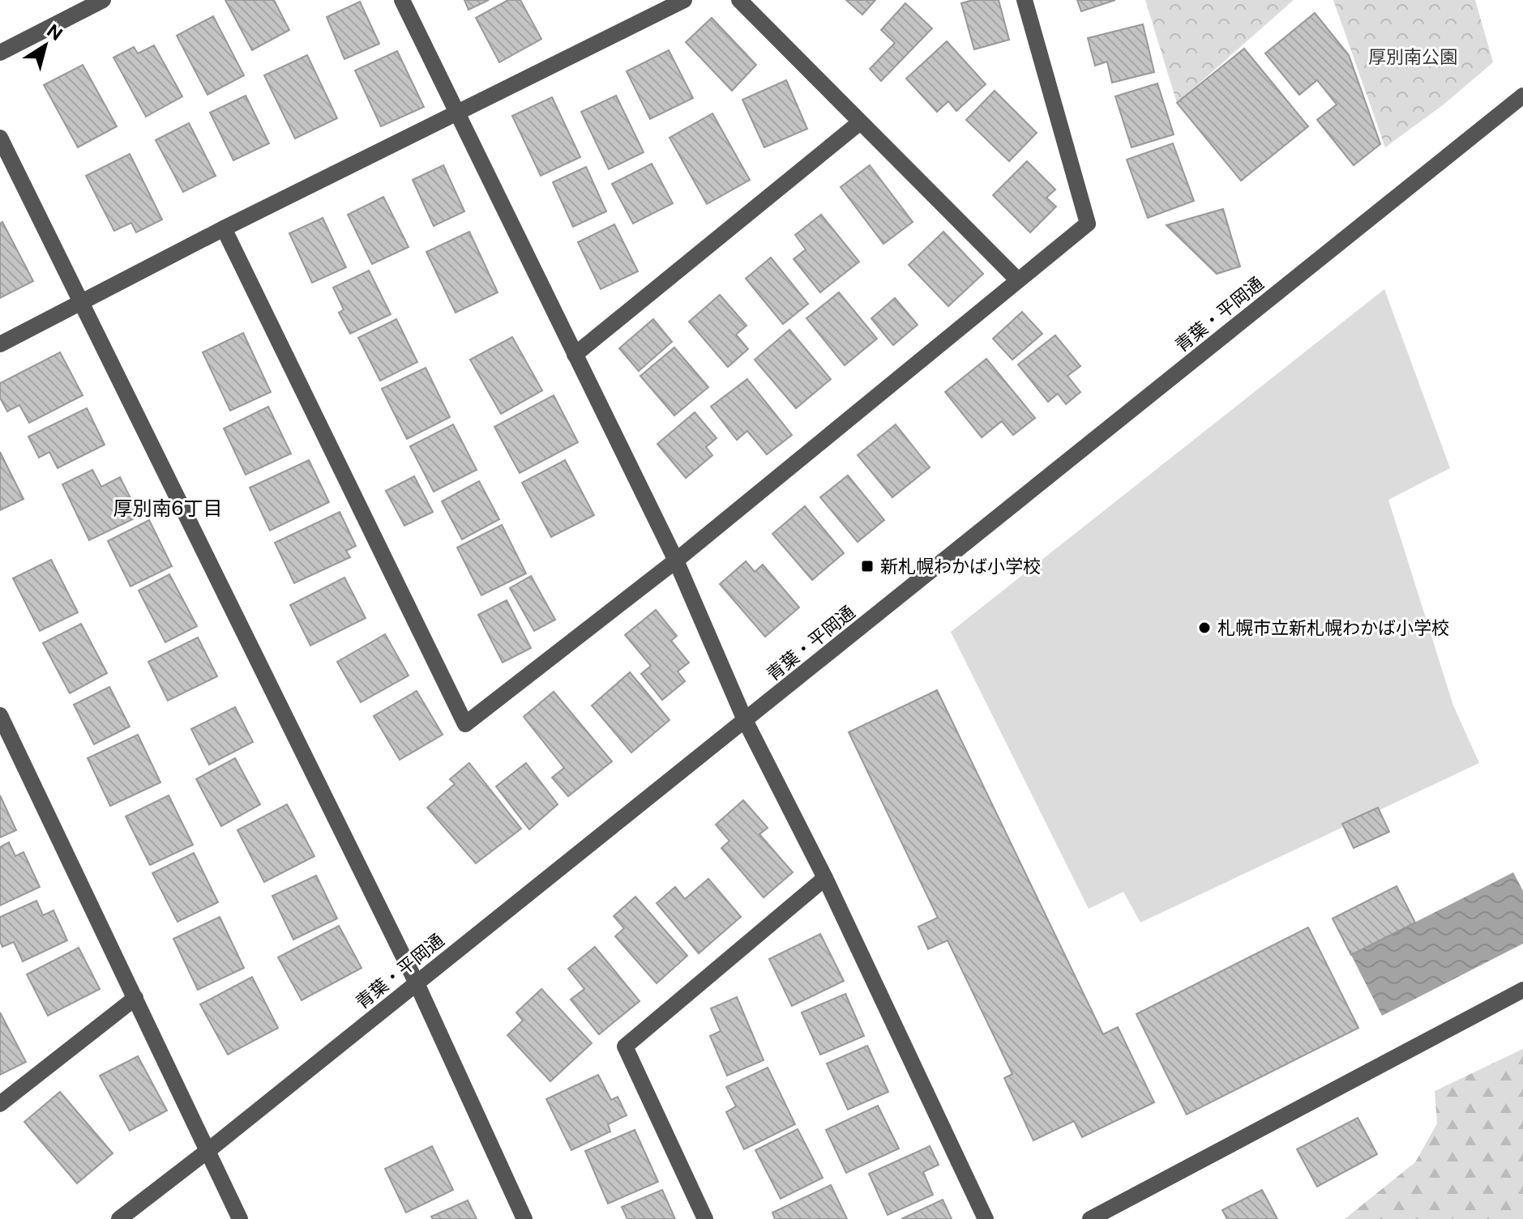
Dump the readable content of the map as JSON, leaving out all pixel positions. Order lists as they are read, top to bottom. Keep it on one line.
{"streets":{"street":["青葉・平岡通"]},"districts":["厚別南6丁目"],"parks":["厚別南公園"],"places":{"transit":["新札幌わかば小学校"],"other":["札幌市立新札幌わかば小学校"]},"north":"top right"}
